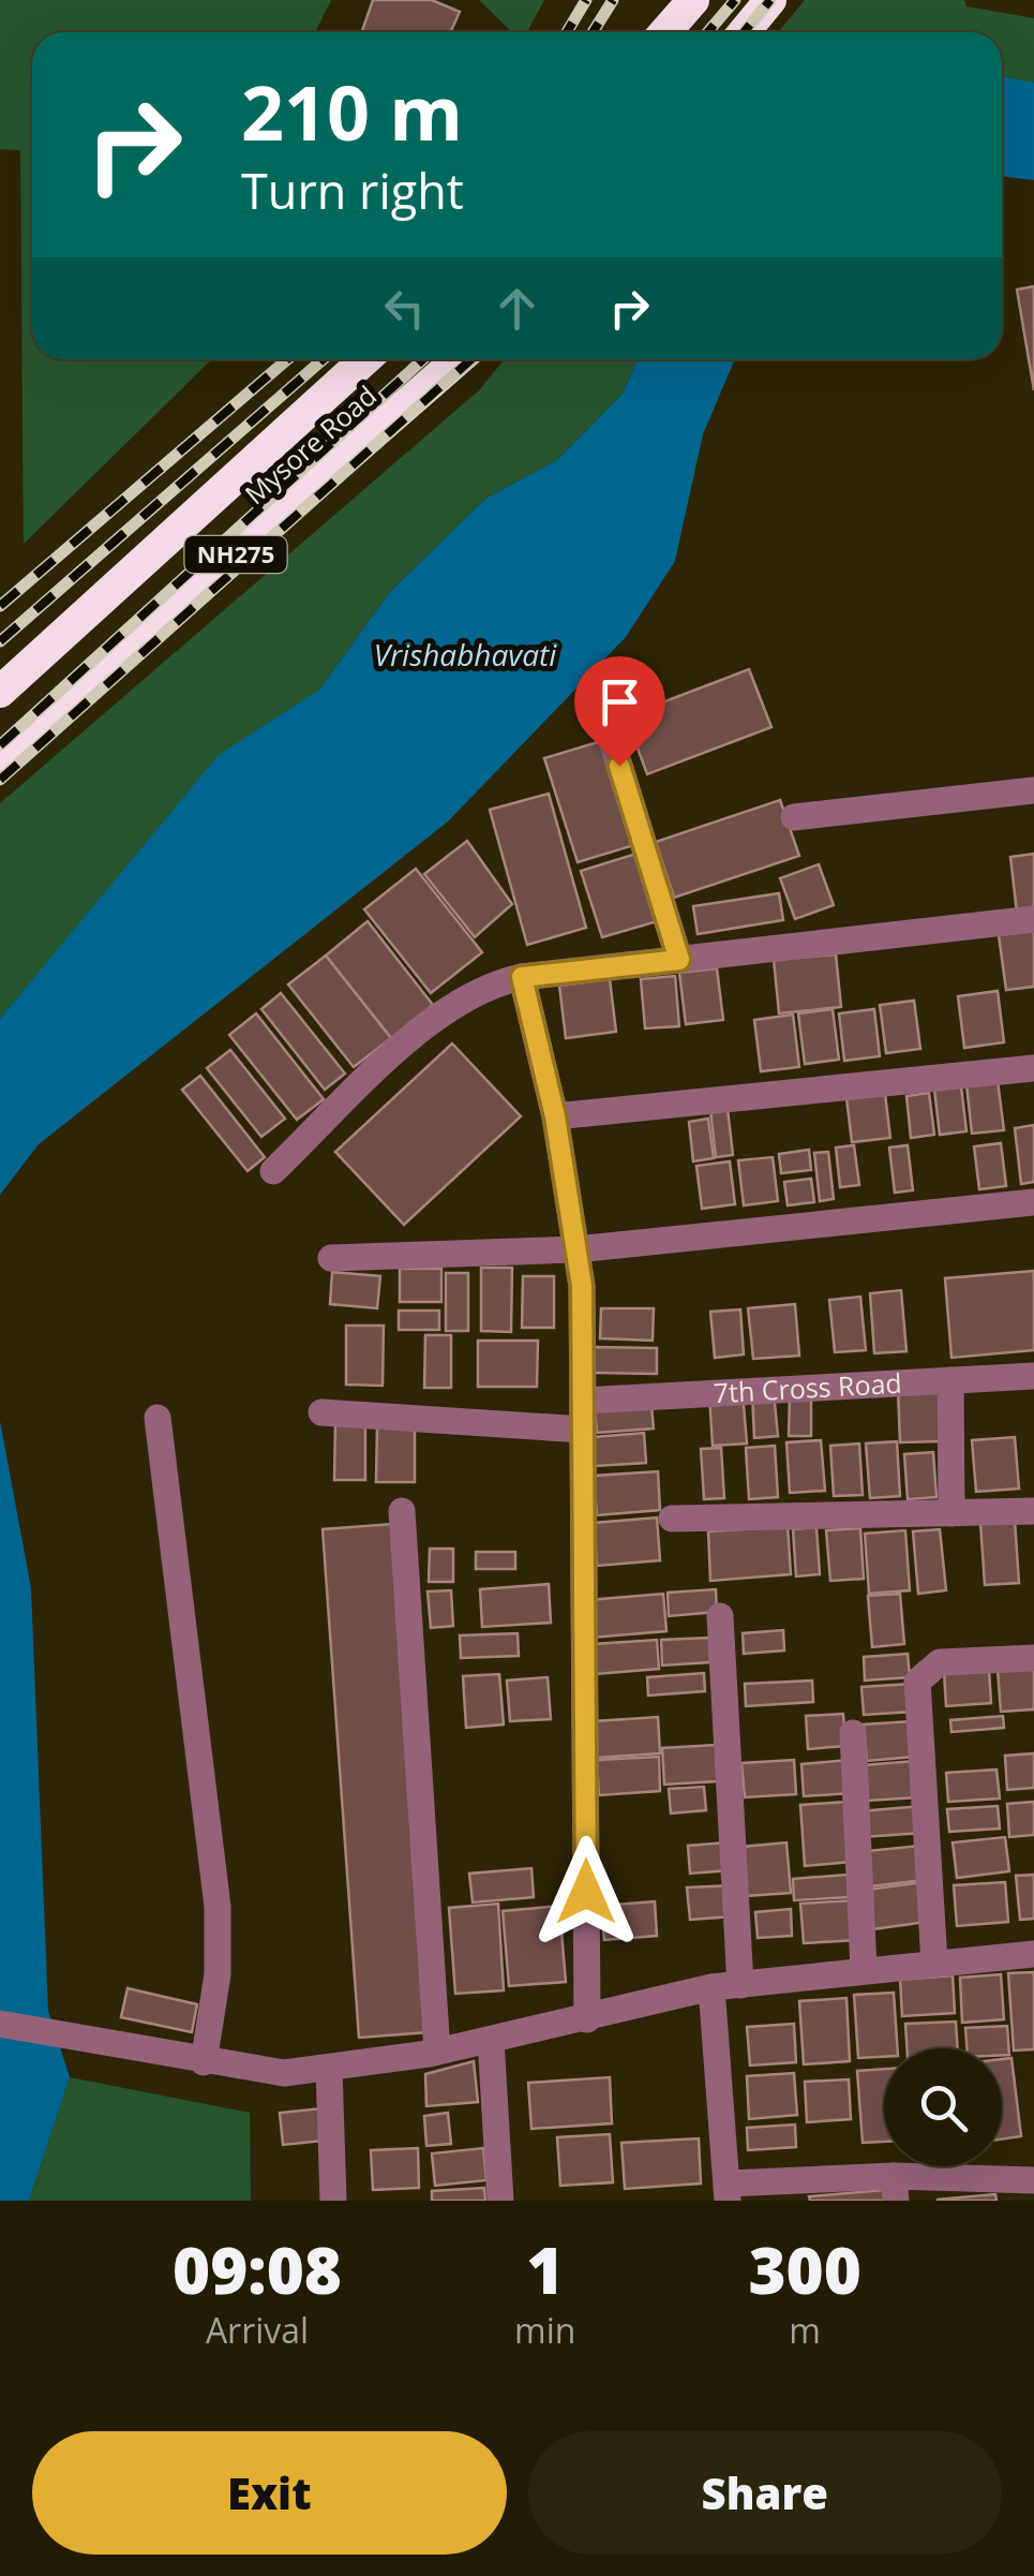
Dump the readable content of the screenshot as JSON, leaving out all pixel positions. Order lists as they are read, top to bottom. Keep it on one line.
{"streets":{"highway":["Mysore Road","NH275"],"street":["7th Cross Road"]},"water":["Vrishabhavati"],"page":{"turn":["210 m","Turn right"],"eta":["09:08","Arrival","1","min","300","m"],"buttons":["Exit","Share"]}}
